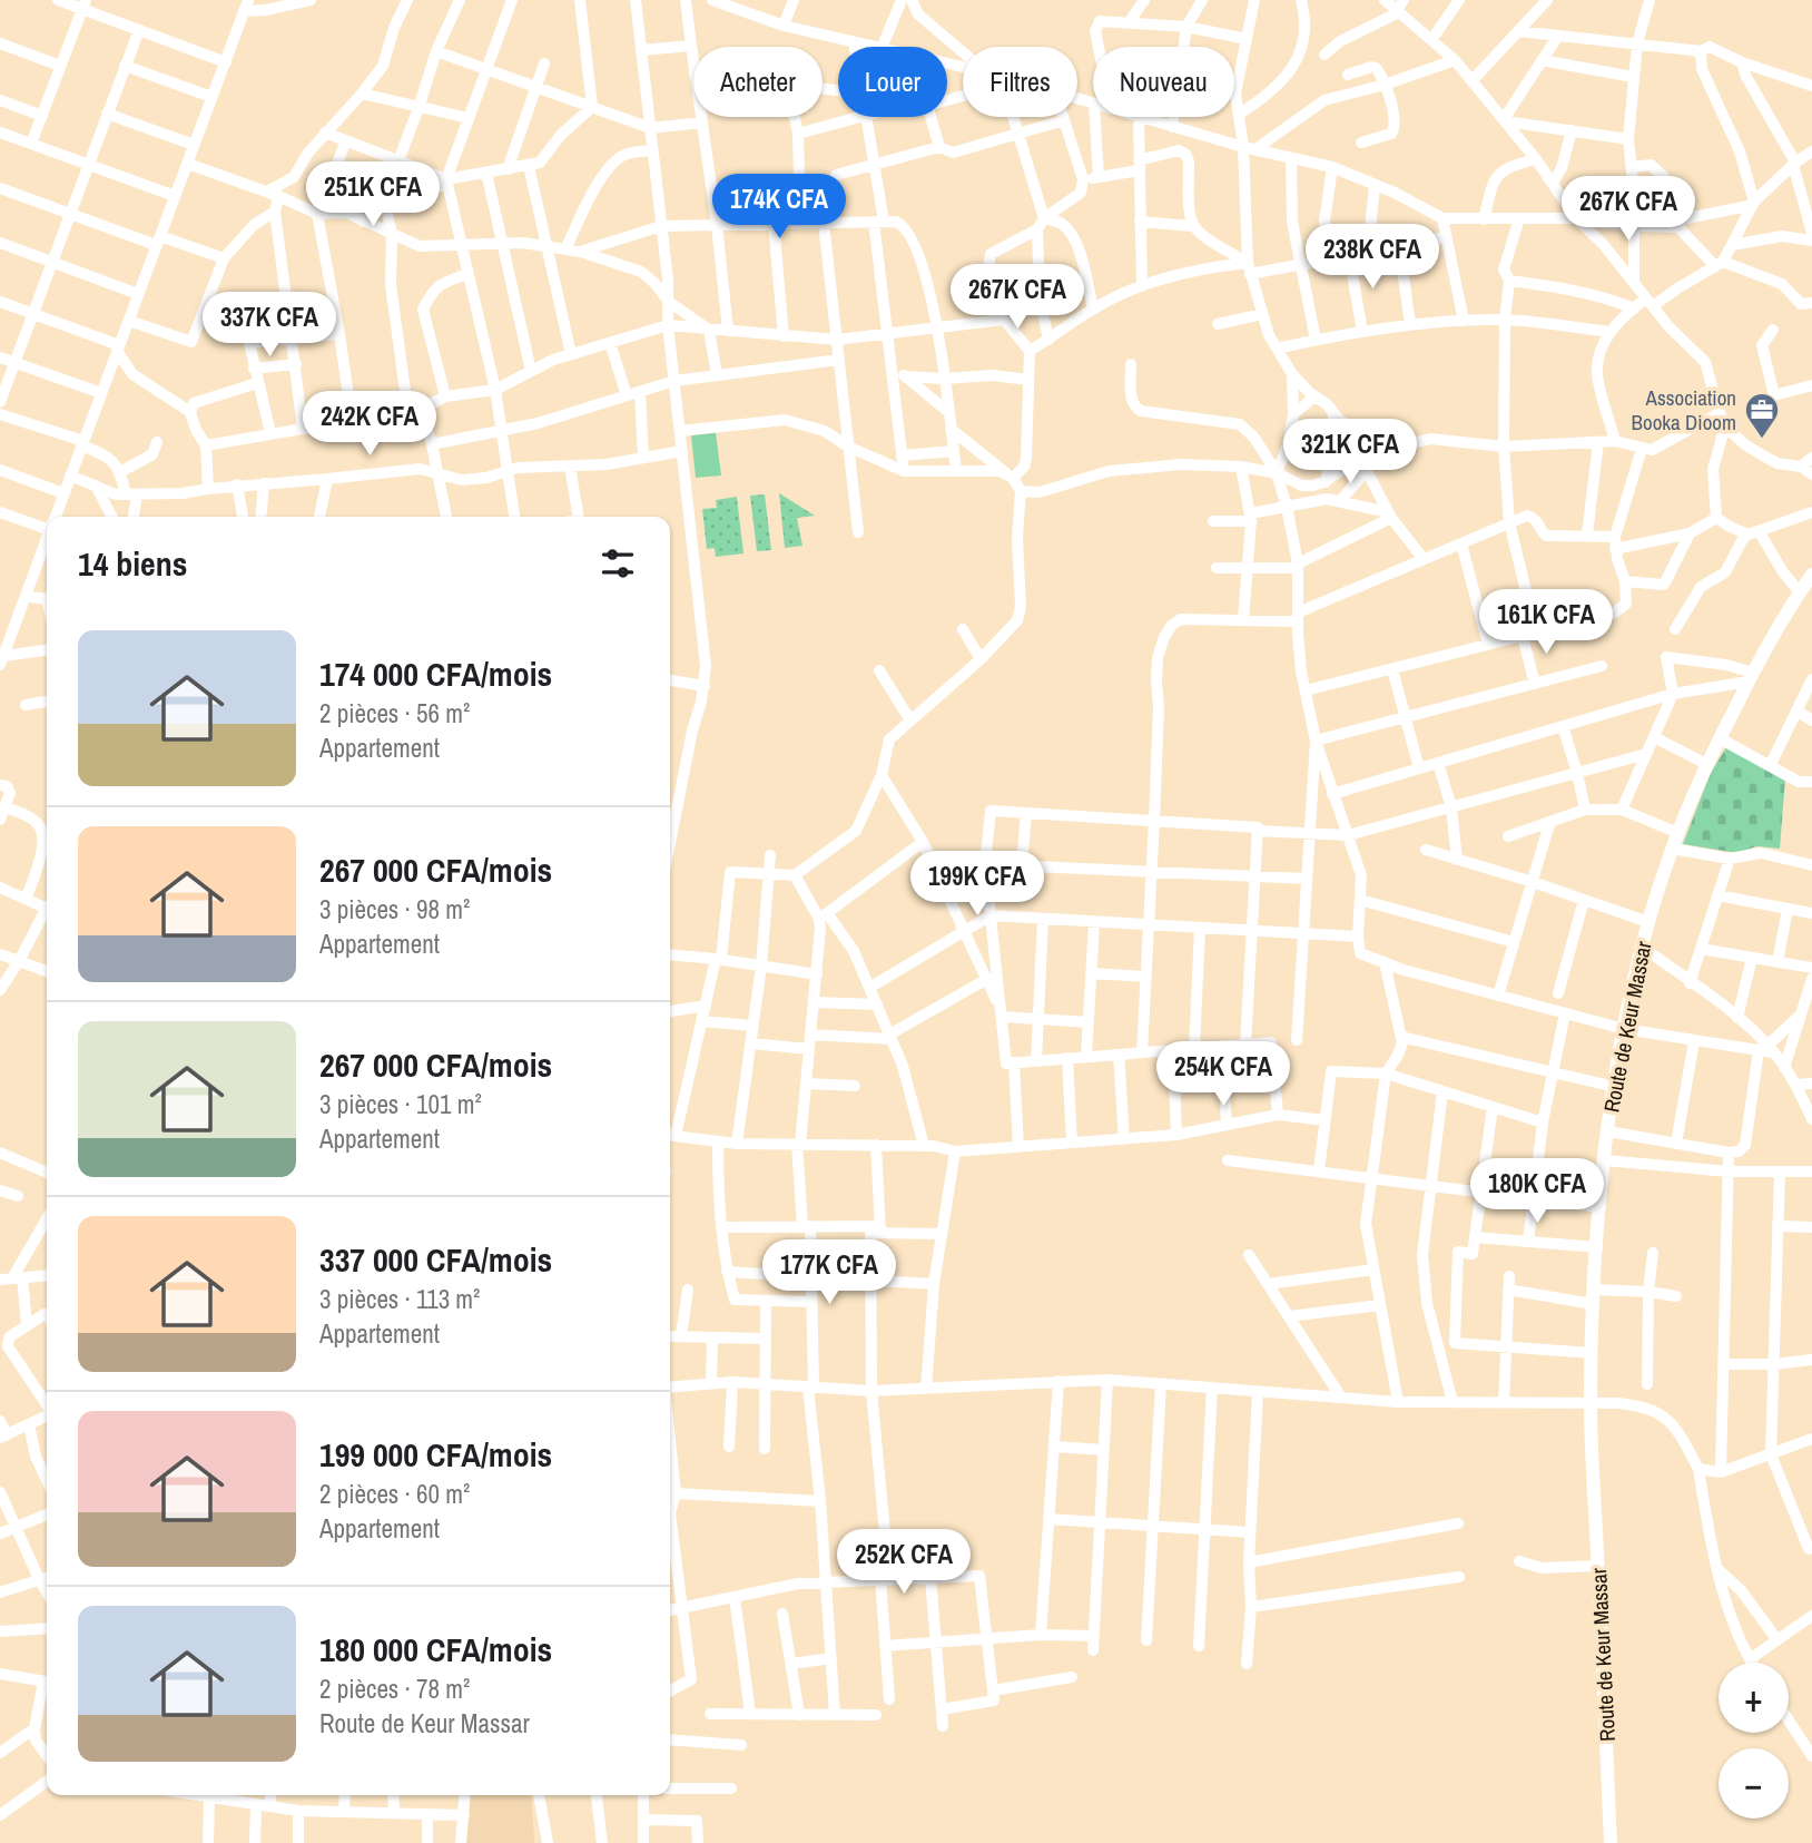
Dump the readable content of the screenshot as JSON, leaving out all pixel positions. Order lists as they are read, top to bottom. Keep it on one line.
{"streets":{"main road":["Route de Keur Massar"]},"places":{"office":["Association Booka Dioom"]},"page":{"chip":["Acheter","Louer","Filtres","Nouveau"],"price":["251K CFA","174K CFA","267K CFA","238K CFA","267K CFA","337K CFA","242K CFA","321K CFA","161K CFA","199K CFA","254K CFA","180K CFA","177K CFA","252K CFA"],"heading":"14 biens","list":[{"name":"174 000 CFA/mois","note":"2 pièces · 56 m² · Appartement"},{"name":"267 000 CFA/mois","note":"3 pièces · 98 m² · Appartement"},{"name":"267 000 CFA/mois","note":"3 pièces · 101 m² · Appartement"},{"name":"337 000 CFA/mois","note":"3 pièces · 113 m² · Appartement"},{"name":"199 000 CFA/mois","note":"2 pièces · 60 m² · Appartement"},{"name":"180 000 CFA/mois","note":"2 pièces · 78 m² · Route de Keur Massar"}],"map_buttons":["+","−"]}}
